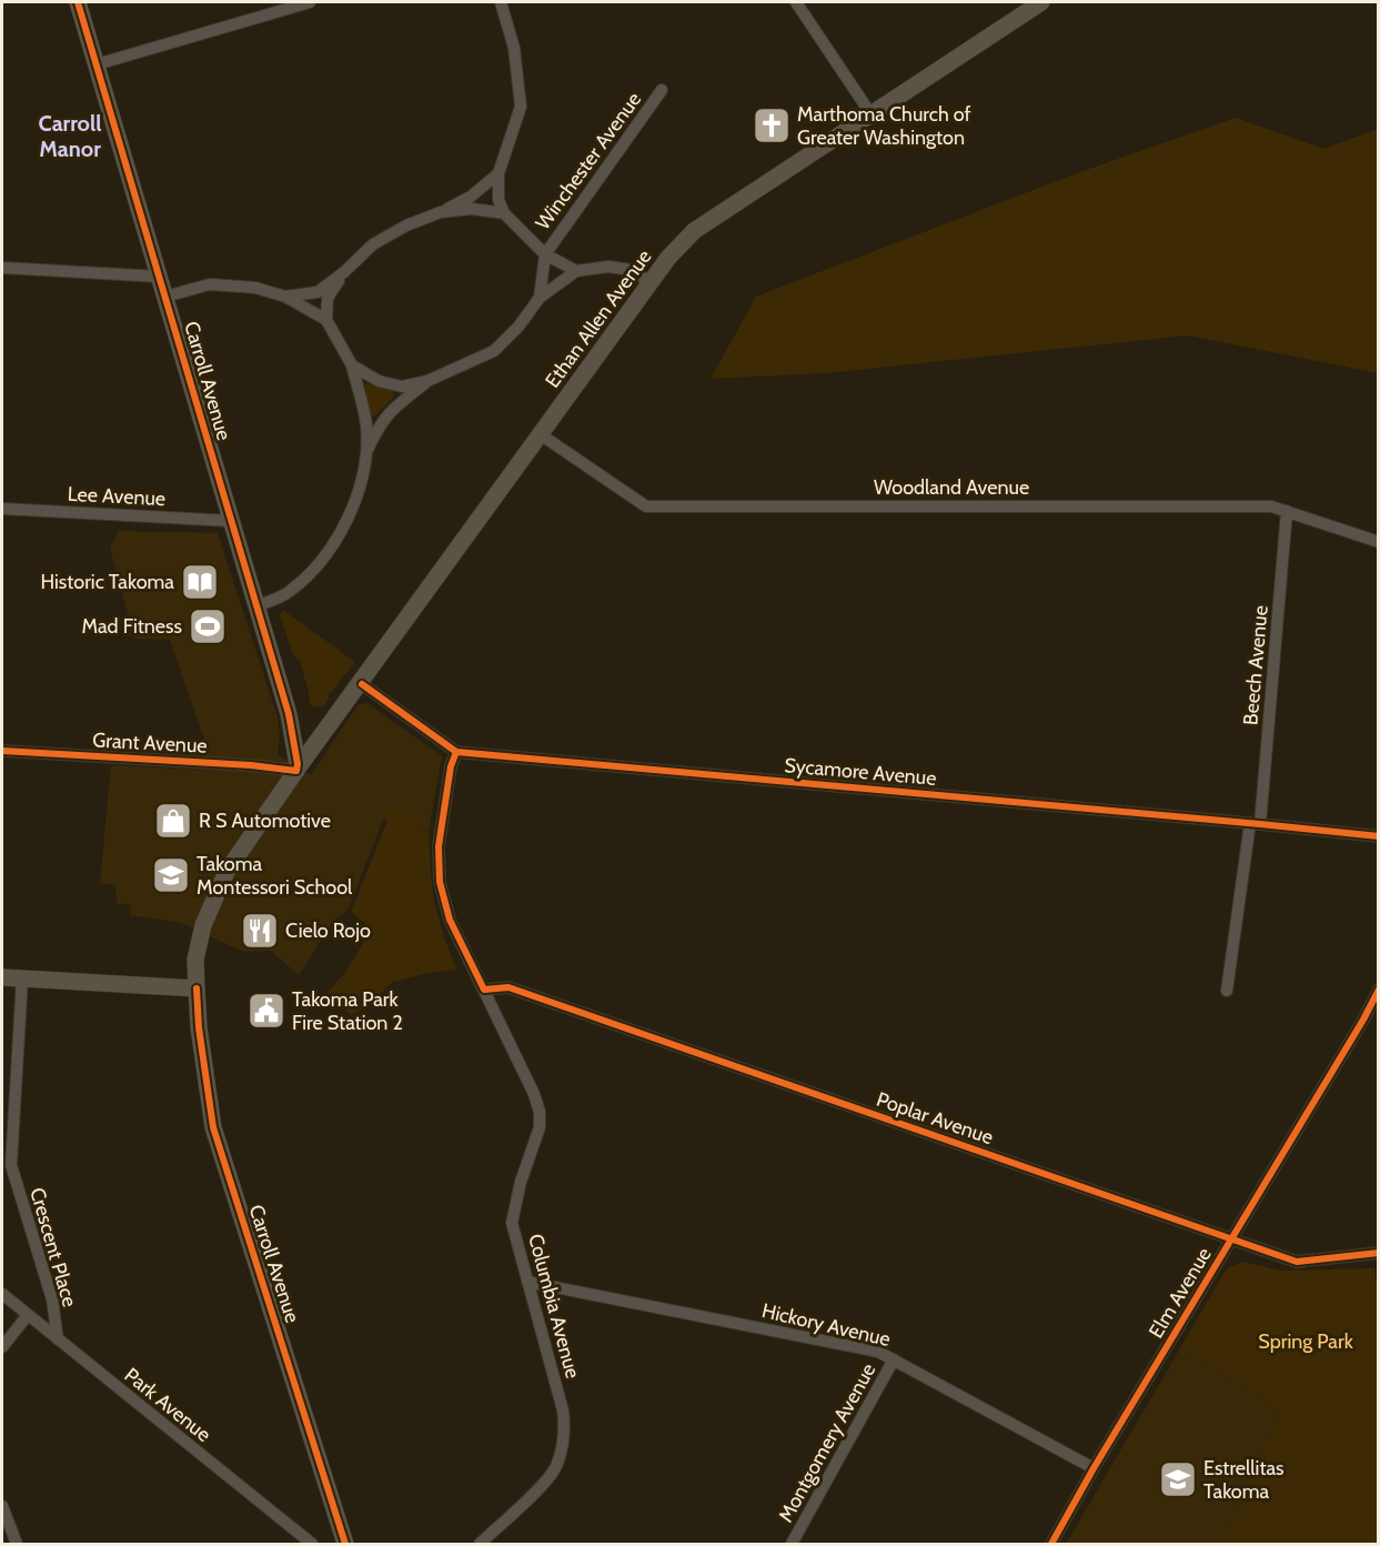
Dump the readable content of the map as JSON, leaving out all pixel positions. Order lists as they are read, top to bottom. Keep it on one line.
{"streets":{"main road":["Ethan Allen Avenue","Carroll Avenue"],"street":["Winchester Avenue","Woodland Avenue","Lee Avenue","Beech Avenue","Grant Avenue","Sycamore Avenue","Poplar Avenue","Crescent Place","Elm Avenue","Columbia Avenue","Hickory Avenue","Park Avenue","Montgomery Avenue"]},"crossings":[["Ethan Allen Avenue","Carroll Avenue"],["Ethan Allen Avenue","Woodland Avenue"],["Ethan Allen Avenue","Grant Avenue"],["Carroll Avenue","Lee Avenue"],["Carroll Avenue","Grant Avenue"],["Woodland Avenue","Beech Avenue"],["Beech Avenue","Sycamore Avenue"],["Sycamore Avenue","Columbia Avenue"],["Poplar Avenue","Elm Avenue"],["Poplar Avenue","Columbia Avenue"],["Crescent Place","Park Avenue"],["Elm Avenue","Hickory Avenue"],["Columbia Avenue","Hickory Avenue"],["Hickory Avenue","Montgomery Avenue"]],"districts":["Carroll Manor"],"parks":["Spring Park"],"places":{"church":["Marthoma Church of Greater Washington"],"library":["Historic Takoma"],"sports":["Mad Fitness"],"shop":["R S Automotive"],"school or university":["Takoma Montessori School","Estrellitas Takoma"],"restaurant":["Cielo Rojo"],"public building":["Takoma Park Fire Station 2"]}}
